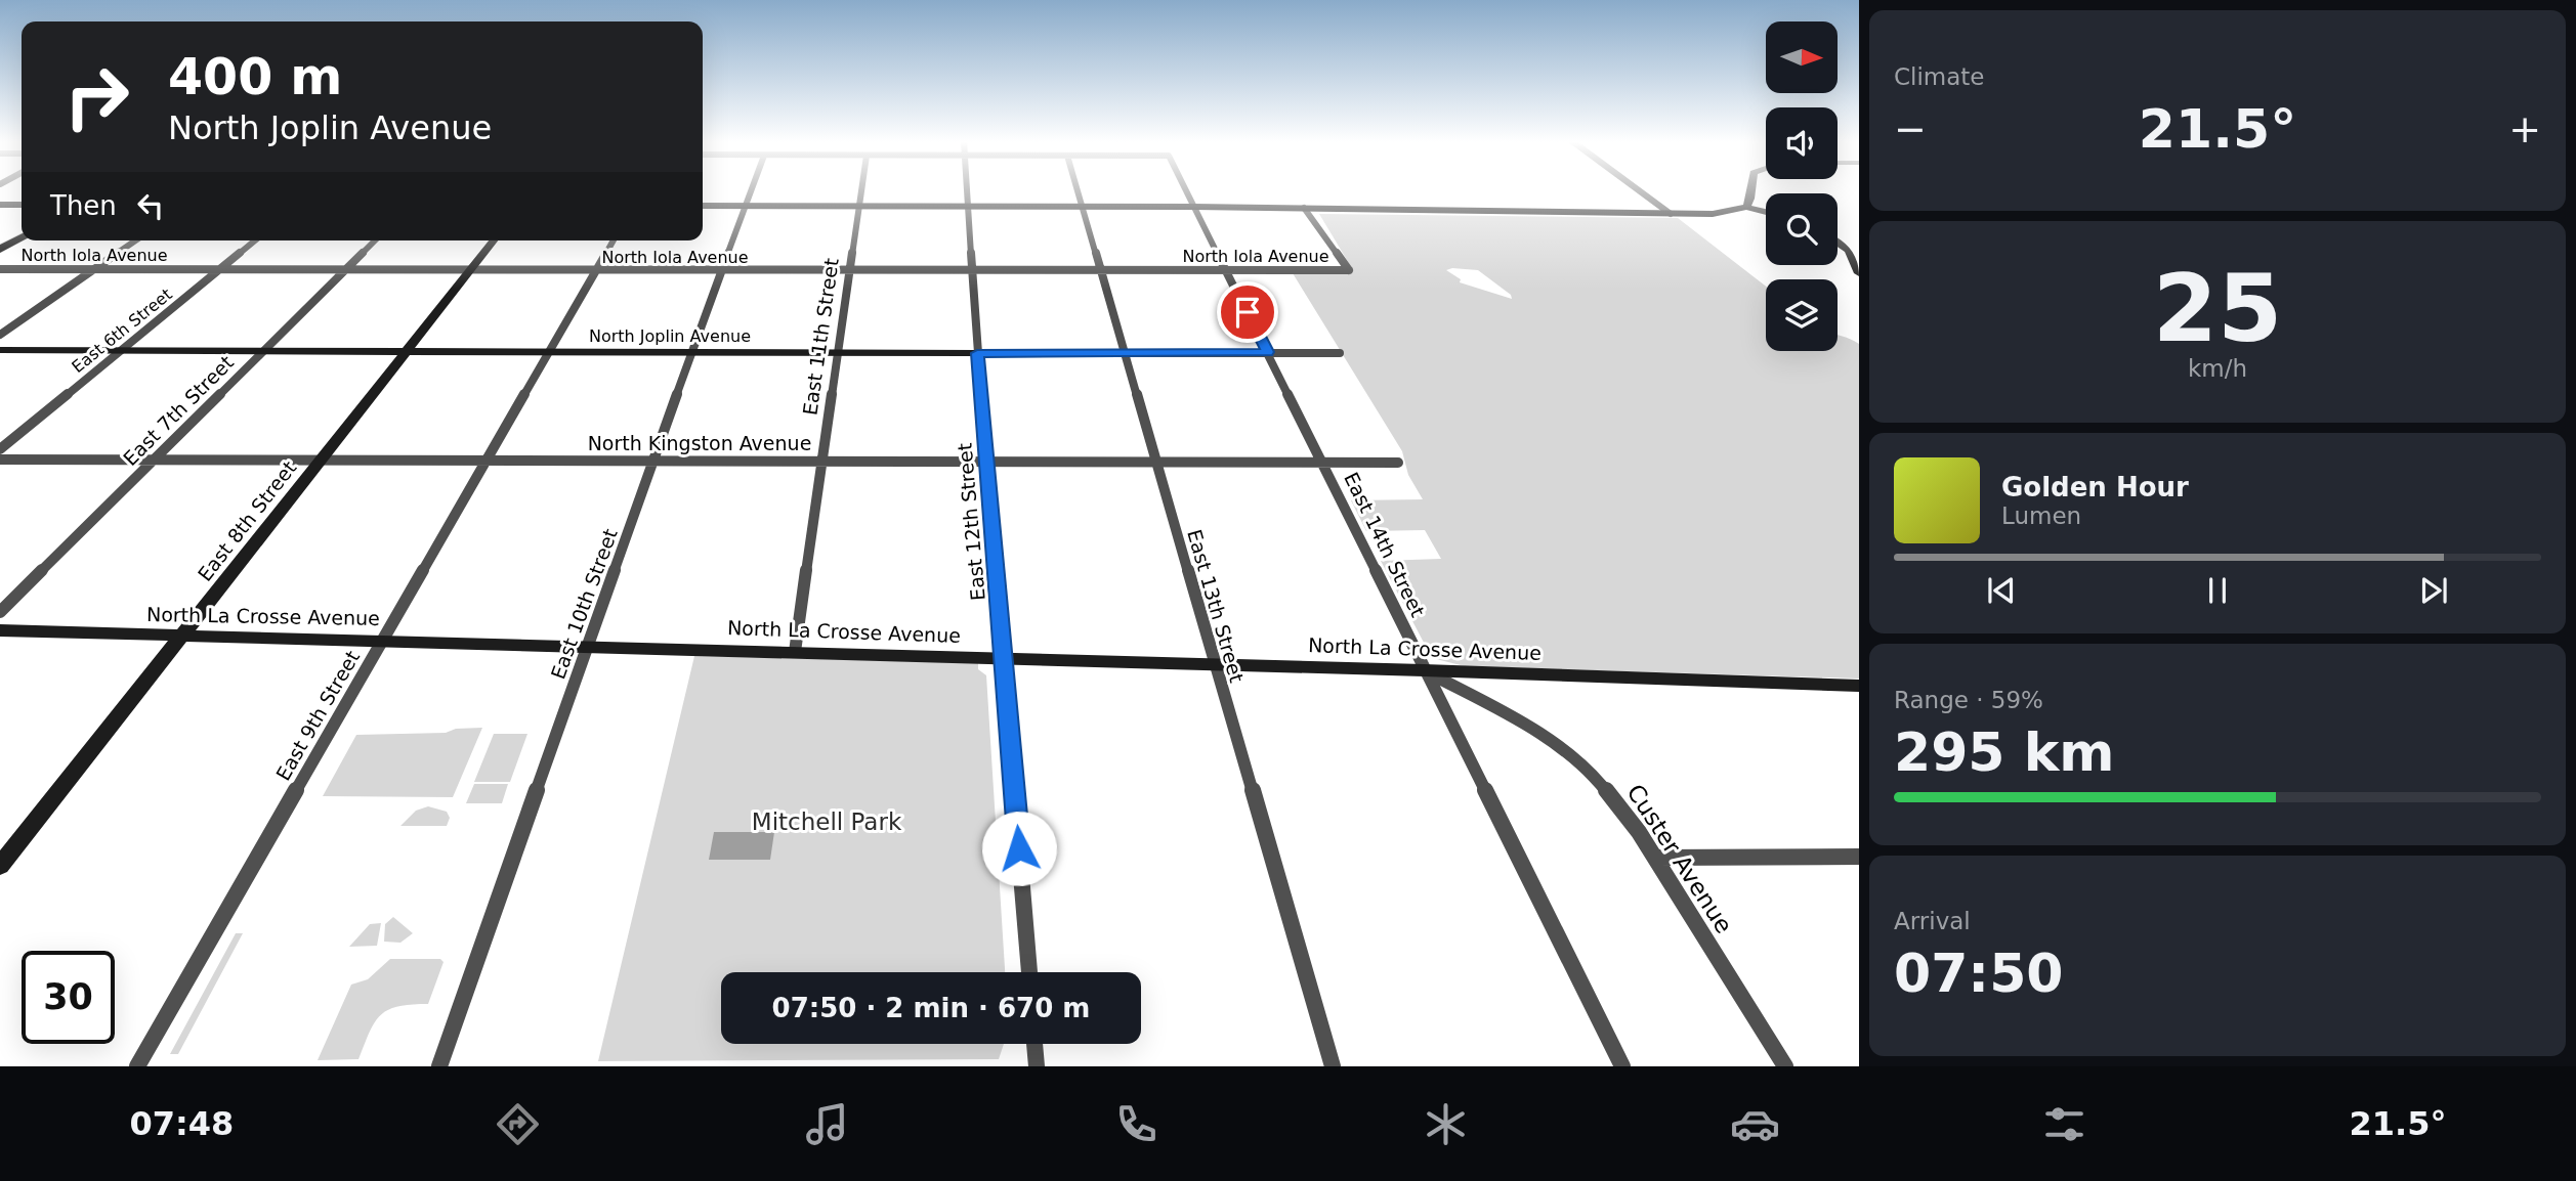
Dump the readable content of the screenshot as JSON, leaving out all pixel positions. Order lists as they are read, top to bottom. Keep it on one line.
{"streets":{"street":["North Iola Avenue","East 6th Street","North Joplin Avenue","East 11th Street","East 7th Street","North Kingston Avenue","East 8th Street","East 12th Street","East 14th Street","East 10th Street","East 13th Street","North La Crosse Avenue","East 9th Street","Custer Avenue"]},"crossings":[["North Iola Avenue","East 6th Street"],["North Iola Avenue","East 11th Street"],["North Iola Avenue","East 7th Street"],["North Iola Avenue","East 8th Street"],["North Iola Avenue","East 12th Street"],["North Iola Avenue","East 14th Street"],["North Iola Avenue","East 10th Street"],["North Iola Avenue","East 13th Street"],["North Iola Avenue","East 9th Street"],["East 6th Street","North Joplin Avenue"],["North Joplin Avenue","East 11th Street"],["North Joplin Avenue","East 7th Street"],["North Joplin Avenue","East 8th Street"],["North Joplin Avenue","East 12th Street"],["North Joplin Avenue","East 14th Street"],["North Joplin Avenue","East 10th Street"],["North Joplin Avenue","East 13th Street"],["North Joplin Avenue","East 9th Street"],["East 11th Street","North Kingston Avenue"],["East 11th Street","North La Crosse Avenue"],["East 7th Street","North Kingston Avenue"],["North Kingston Avenue","East 8th Street"],["North Kingston Avenue","East 12th Street"],["North Kingston Avenue","East 14th Street"],["North Kingston Avenue","East 10th Street"],["North Kingston Avenue","East 13th Street"],["North Kingston Avenue","East 9th Street"],["East 8th Street","North La Crosse Avenue"],["East 12th Street","North La Crosse Avenue"],["East 14th Street","North La Crosse Avenue"],["East 14th Street","Custer Avenue"],["East 10th Street","North La Crosse Avenue"],["East 13th Street","North La Crosse Avenue"],["North La Crosse Avenue","East 9th Street"],["North La Crosse Avenue","Custer Avenue"]],"parks":["Mitchell Park"],"north":"right","page":{"tile":["Climate",["25","km/h"],["Range · 59%","295 km"],["Arrival","07:50"]],"turn":["400 m","North Joplin Avenue"],"heat":["−","21.5°","+"],"then":"Then","song":["Golden Hour","Lumen"],"limit":"30","trip":"07:50 · 2 min · 670 m","tabs":["07:48","21.5°"]}}
